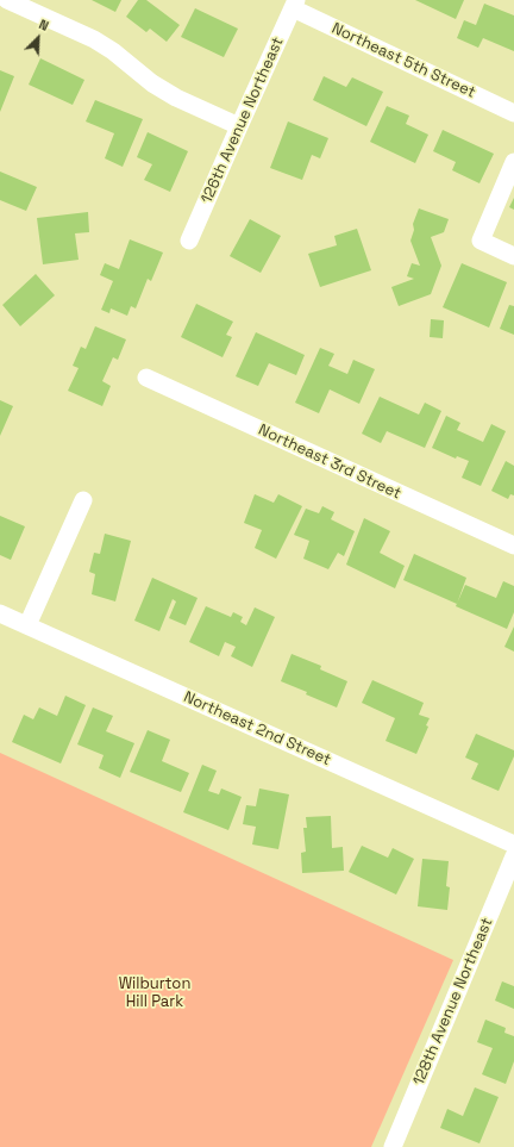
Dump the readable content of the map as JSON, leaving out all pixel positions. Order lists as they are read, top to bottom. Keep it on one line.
{"streets":{"street":["Northeast 5th Street","126th Avenue Northeast","Northeast 3rd Street","Northeast 2nd Street","128th Avenue Northeast"]},"crossings":[["Northeast 5th Street","126th Avenue Northeast"]],"parks":["Wilburton Hill Park"],"north":"top right"}
